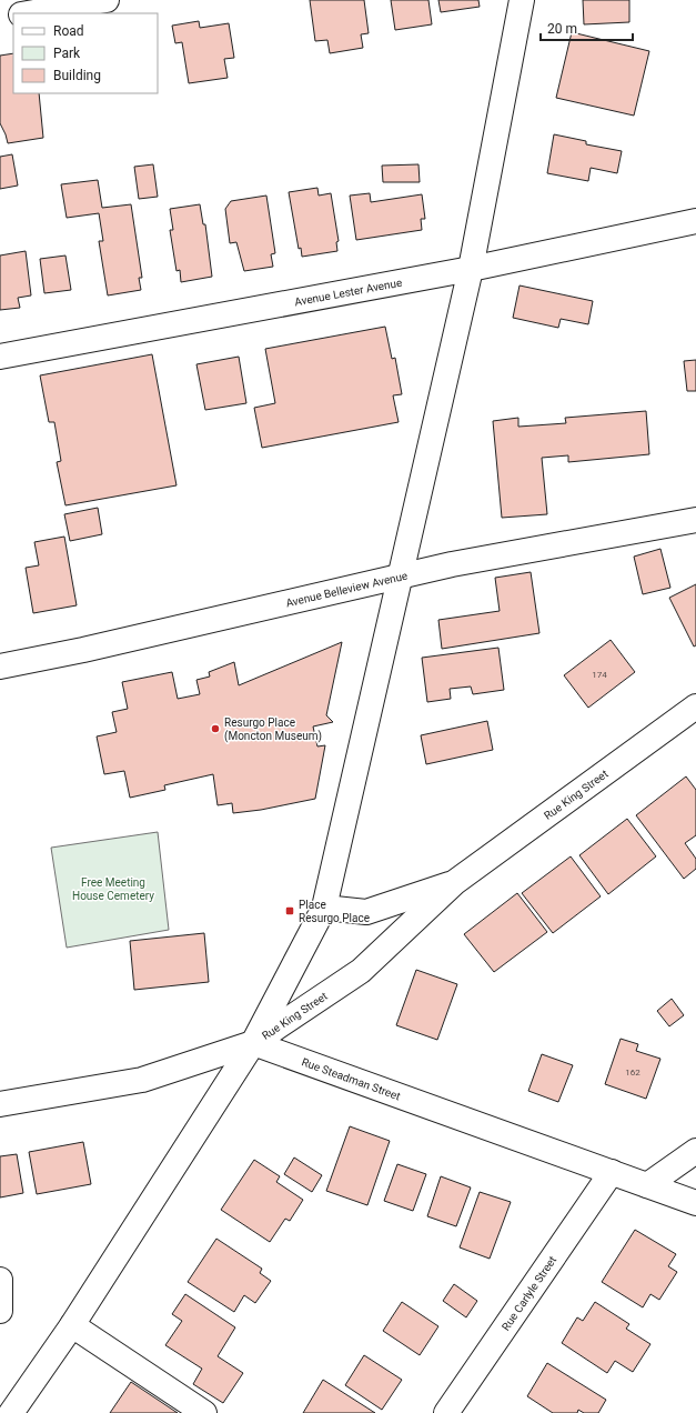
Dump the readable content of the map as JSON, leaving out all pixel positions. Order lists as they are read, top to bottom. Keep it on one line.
{"streets":{"street":["Avenue Lester Avenue","Avenue Belleview Avenue","Rue King Street","Rue Steadman Street","Rue Carlyle Street"]},"crossings":[["Rue King Street","Rue Steadman Street"],["Rue Steadman Street","Rue Carlyle Street"]],"parks":["Free Meeting House Cemetery"],"places":{"other":["Resurgo Place (Moncton Museum)"],"transit":["Place Resurgo Place"]},"house_numbers":["174","162"],"legend":["Road","Park","Building"],"scale_bar":"20 m"}
